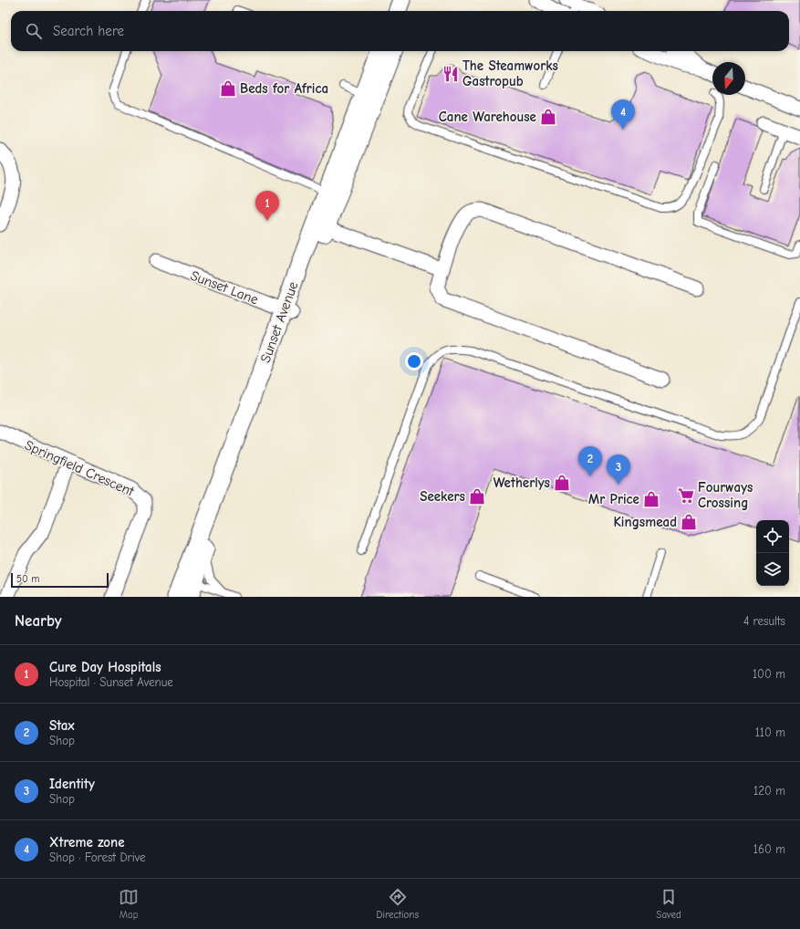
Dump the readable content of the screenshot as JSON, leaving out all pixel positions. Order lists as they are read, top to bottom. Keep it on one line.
{"streets":{"street":["Sunset Lane","Sunset Avenue","Springfield Crescent"]},"crossings":[["Sunset Lane","Sunset Avenue"]],"places":{"restaurant":["The Steamworks Gastropub"],"shop":["Beds for Africa","Cane Warehouse","Wetherlys","Seekers","Mr Price","Kingsmead"],"supermarket":["Fourways Crossing"]},"scale_bar":"50 m","north":"bottom","page":{"search":"Search here","pins":["4","1","2","3"],"scale":"50 m","heading":["Nearby","4 results"],"list":[{"mark":"1","name":"Cure Day Hospitals","note":"Hospital · Sunset Avenue","value":"100 m"},{"mark":"2","name":"Stax","note":"Shop","value":"110 m"},{"mark":"3","name":"Identity","note":"Shop","value":"120 m"},{"mark":"4","name":"Xtreme zone","note":"Shop · Forest Drive","value":"160 m"}],"nav":["Map","Directions","Saved"]}}
